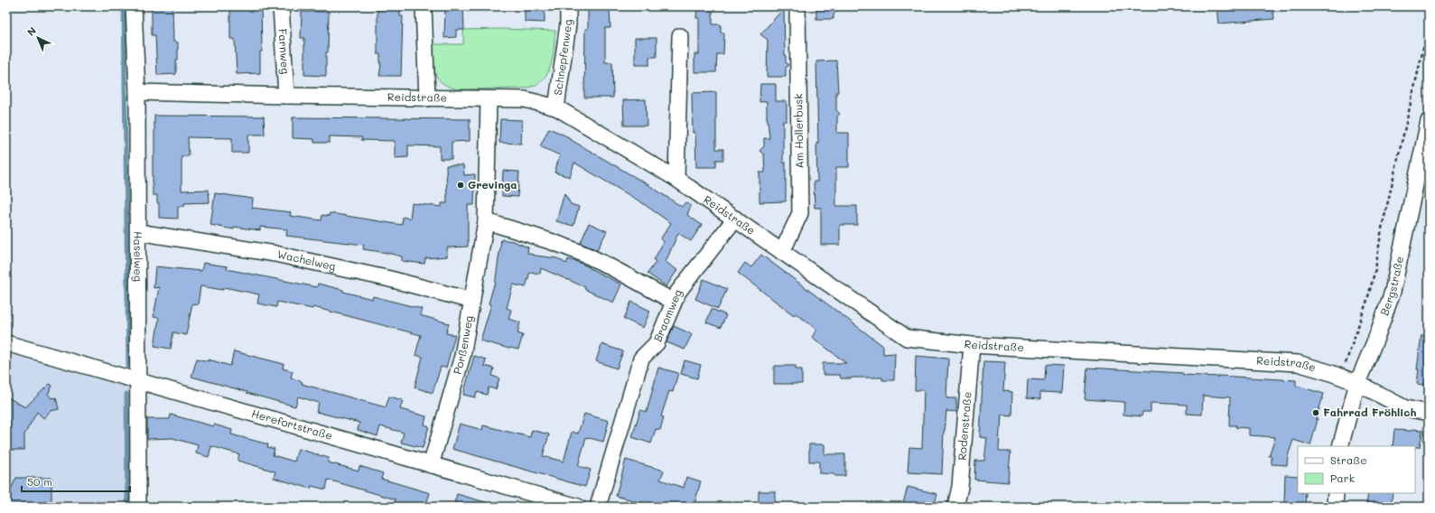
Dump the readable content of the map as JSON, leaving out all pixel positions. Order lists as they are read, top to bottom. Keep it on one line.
{"streets":{"street":["Farnweg","Schnepfenweg","Reidstraße","Am Hollerbusk","Haselweg","Wachelweg","Bergstraße","Braomweg","Porßenweg","Herefortstraße","Rodenstraße"]},"crossings":[["Farnweg","Reidstraße"],["Schnepfenweg","Reidstraße"],["Reidstraße","Am Hollerbusk"],["Reidstraße","Haselweg"],["Reidstraße","Bergstraße"],["Reidstraße","Braomweg"],["Reidstraße","Porßenweg"],["Reidstraße","Rodenstraße"],["Haselweg","Wachelweg"],["Haselweg","Herefortstraße"],["Wachelweg","Porßenweg"],["Porßenweg","Herefortstraße"]],"places":["Grevinga","Fahrrad Fröhlich"],"legend":["Straße","Park"],"scale_bar":"50 m","north":"top left"}
